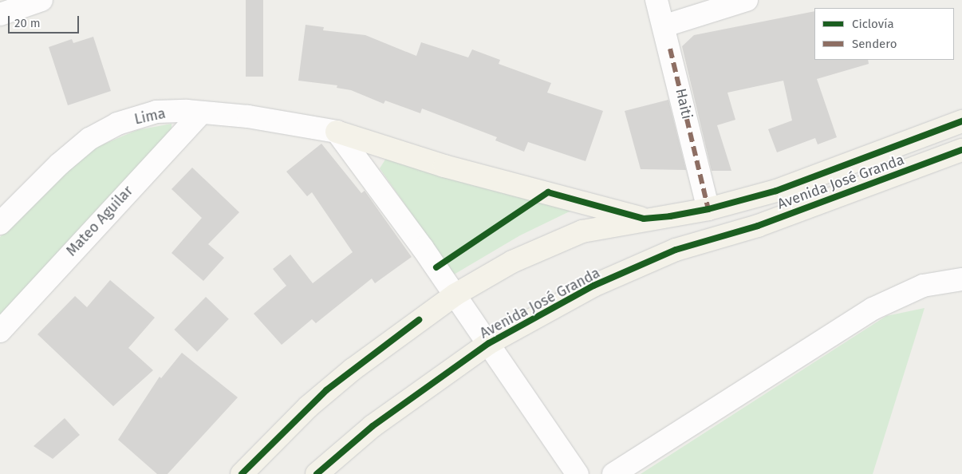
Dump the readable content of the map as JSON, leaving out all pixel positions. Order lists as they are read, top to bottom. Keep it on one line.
{"streets":{"main road":["Avenida José Granda"],"street":["Haiti","Lima","Mateo Aguilar"]},"crossings":[["Haiti","Avenida José Granda"],["Lima","Mateo Aguilar"]],"legend":["Ciclovía","Sendero"],"scale_bar":"20 m"}
